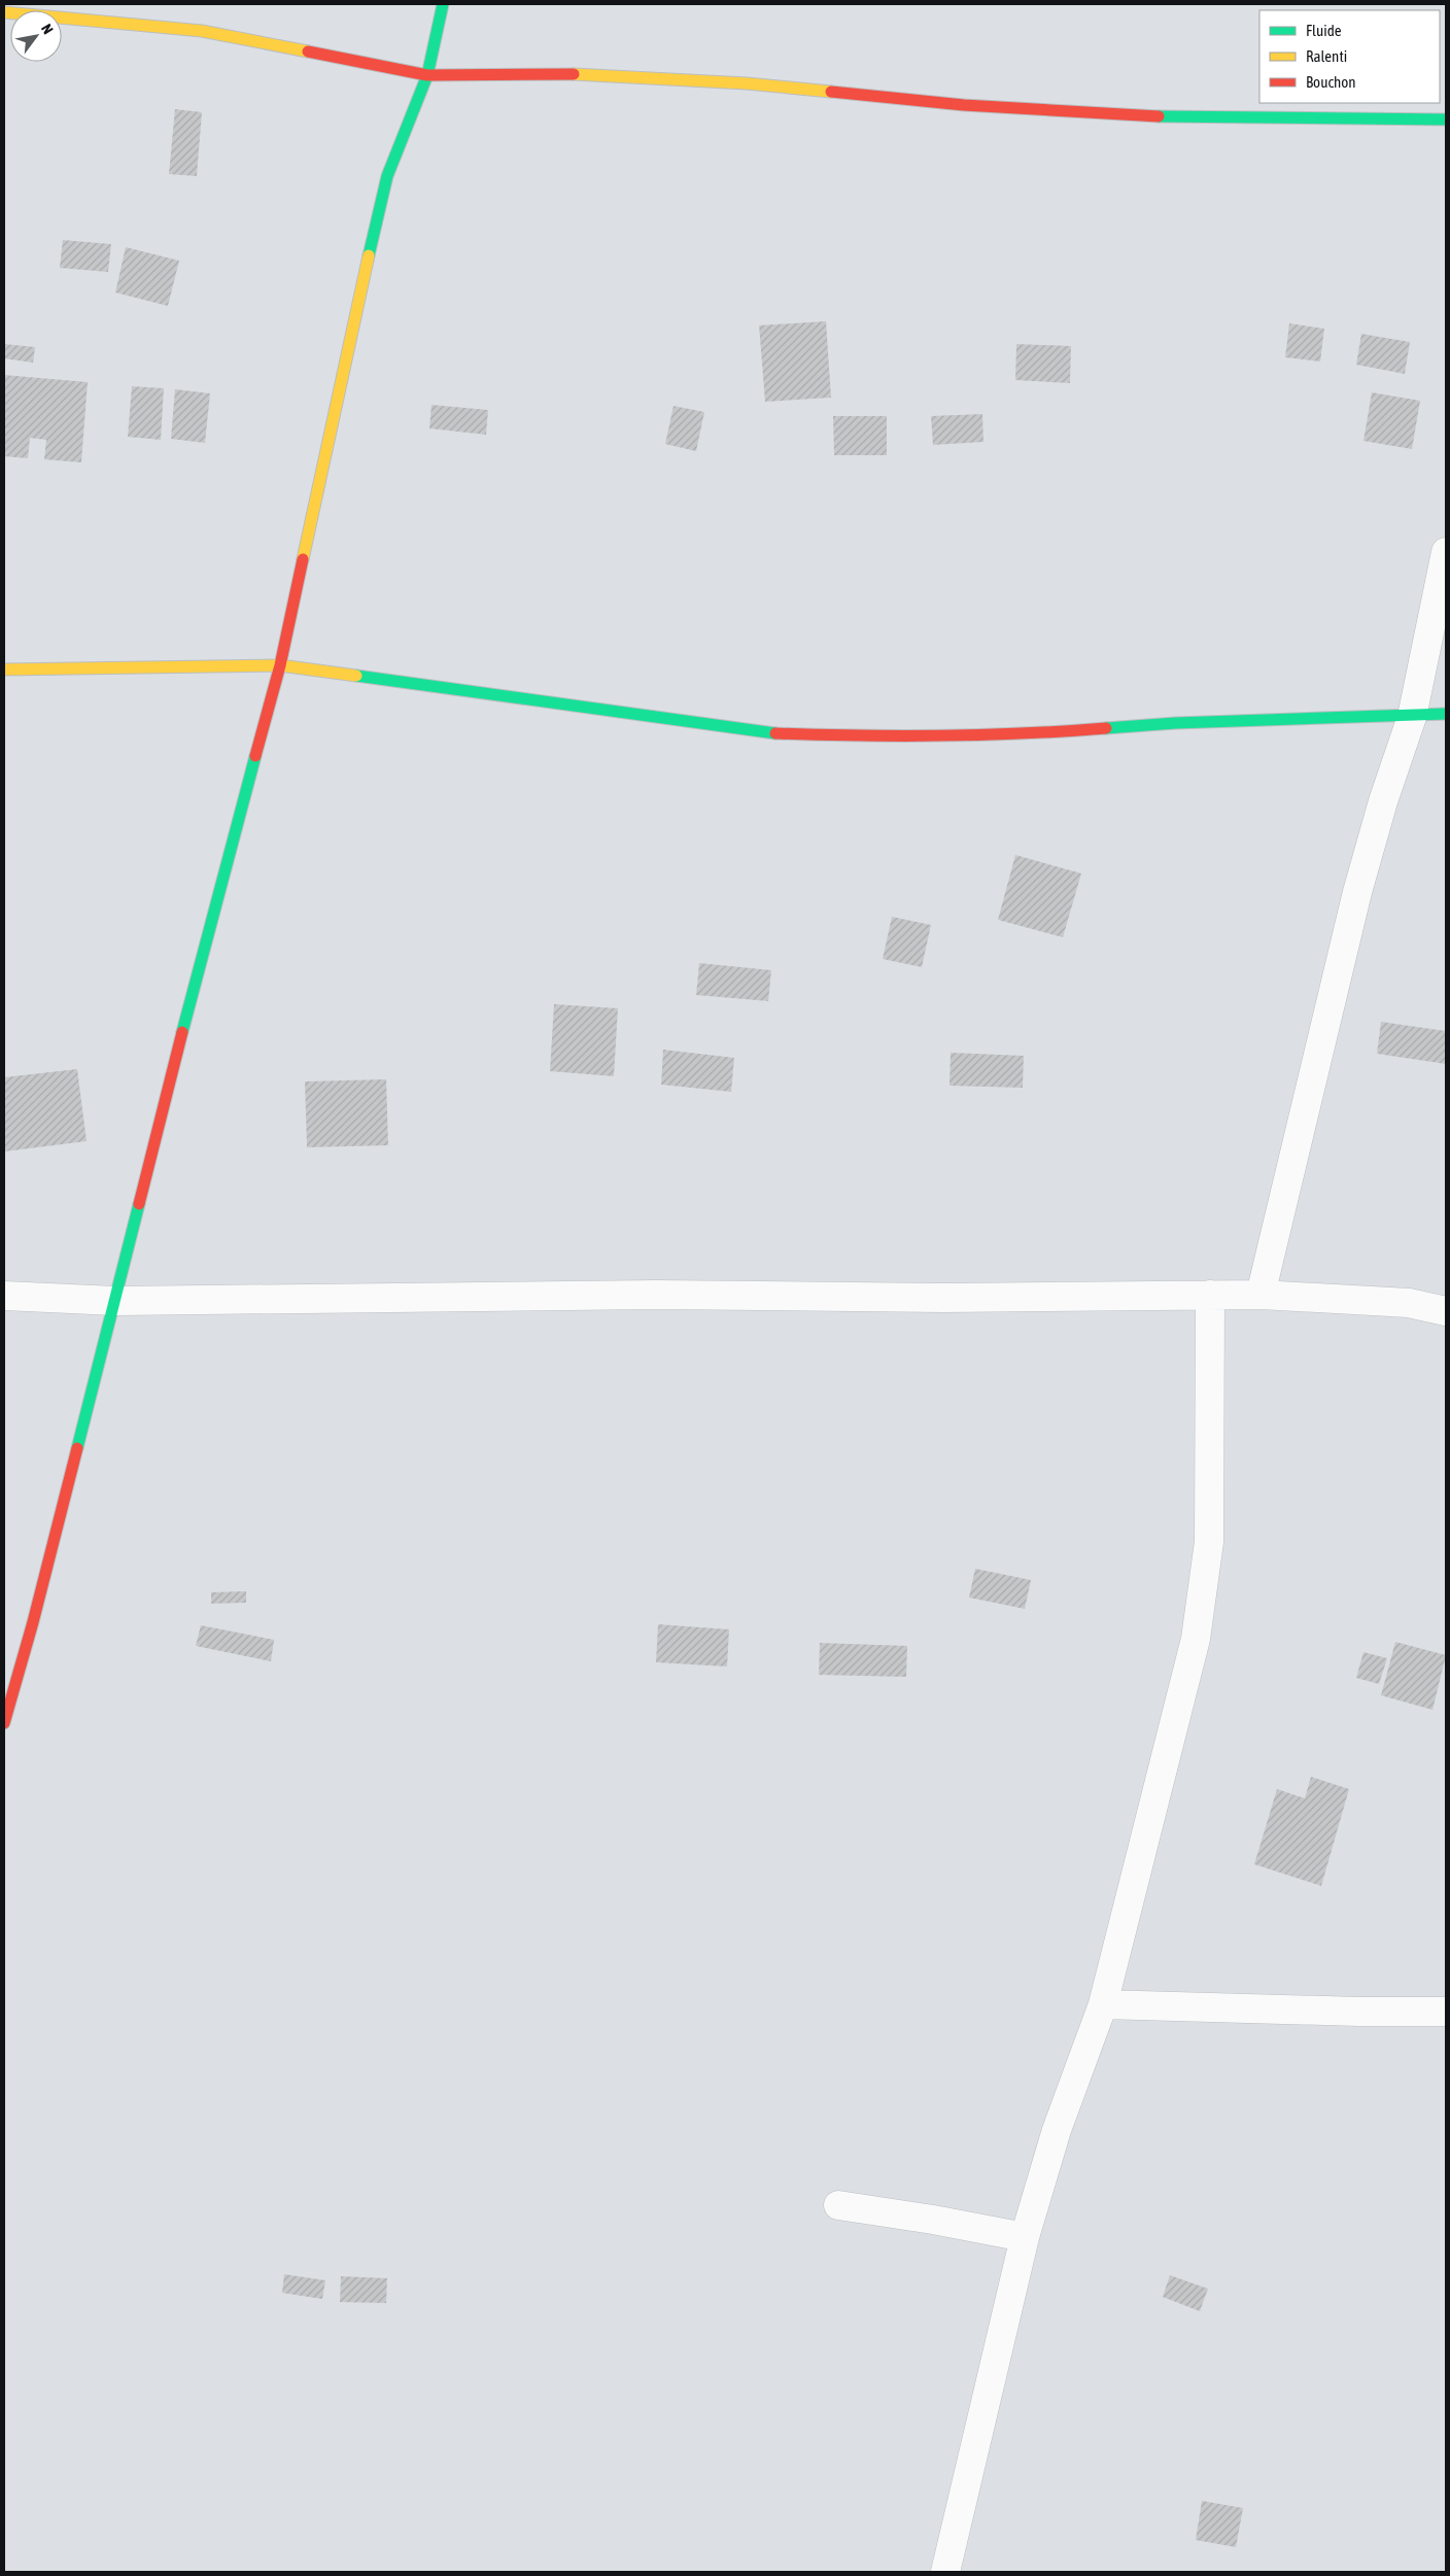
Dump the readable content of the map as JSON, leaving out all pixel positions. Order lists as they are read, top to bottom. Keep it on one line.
{"legend":["Fluide","Ralenti","Bouchon"],"north":"top right"}
